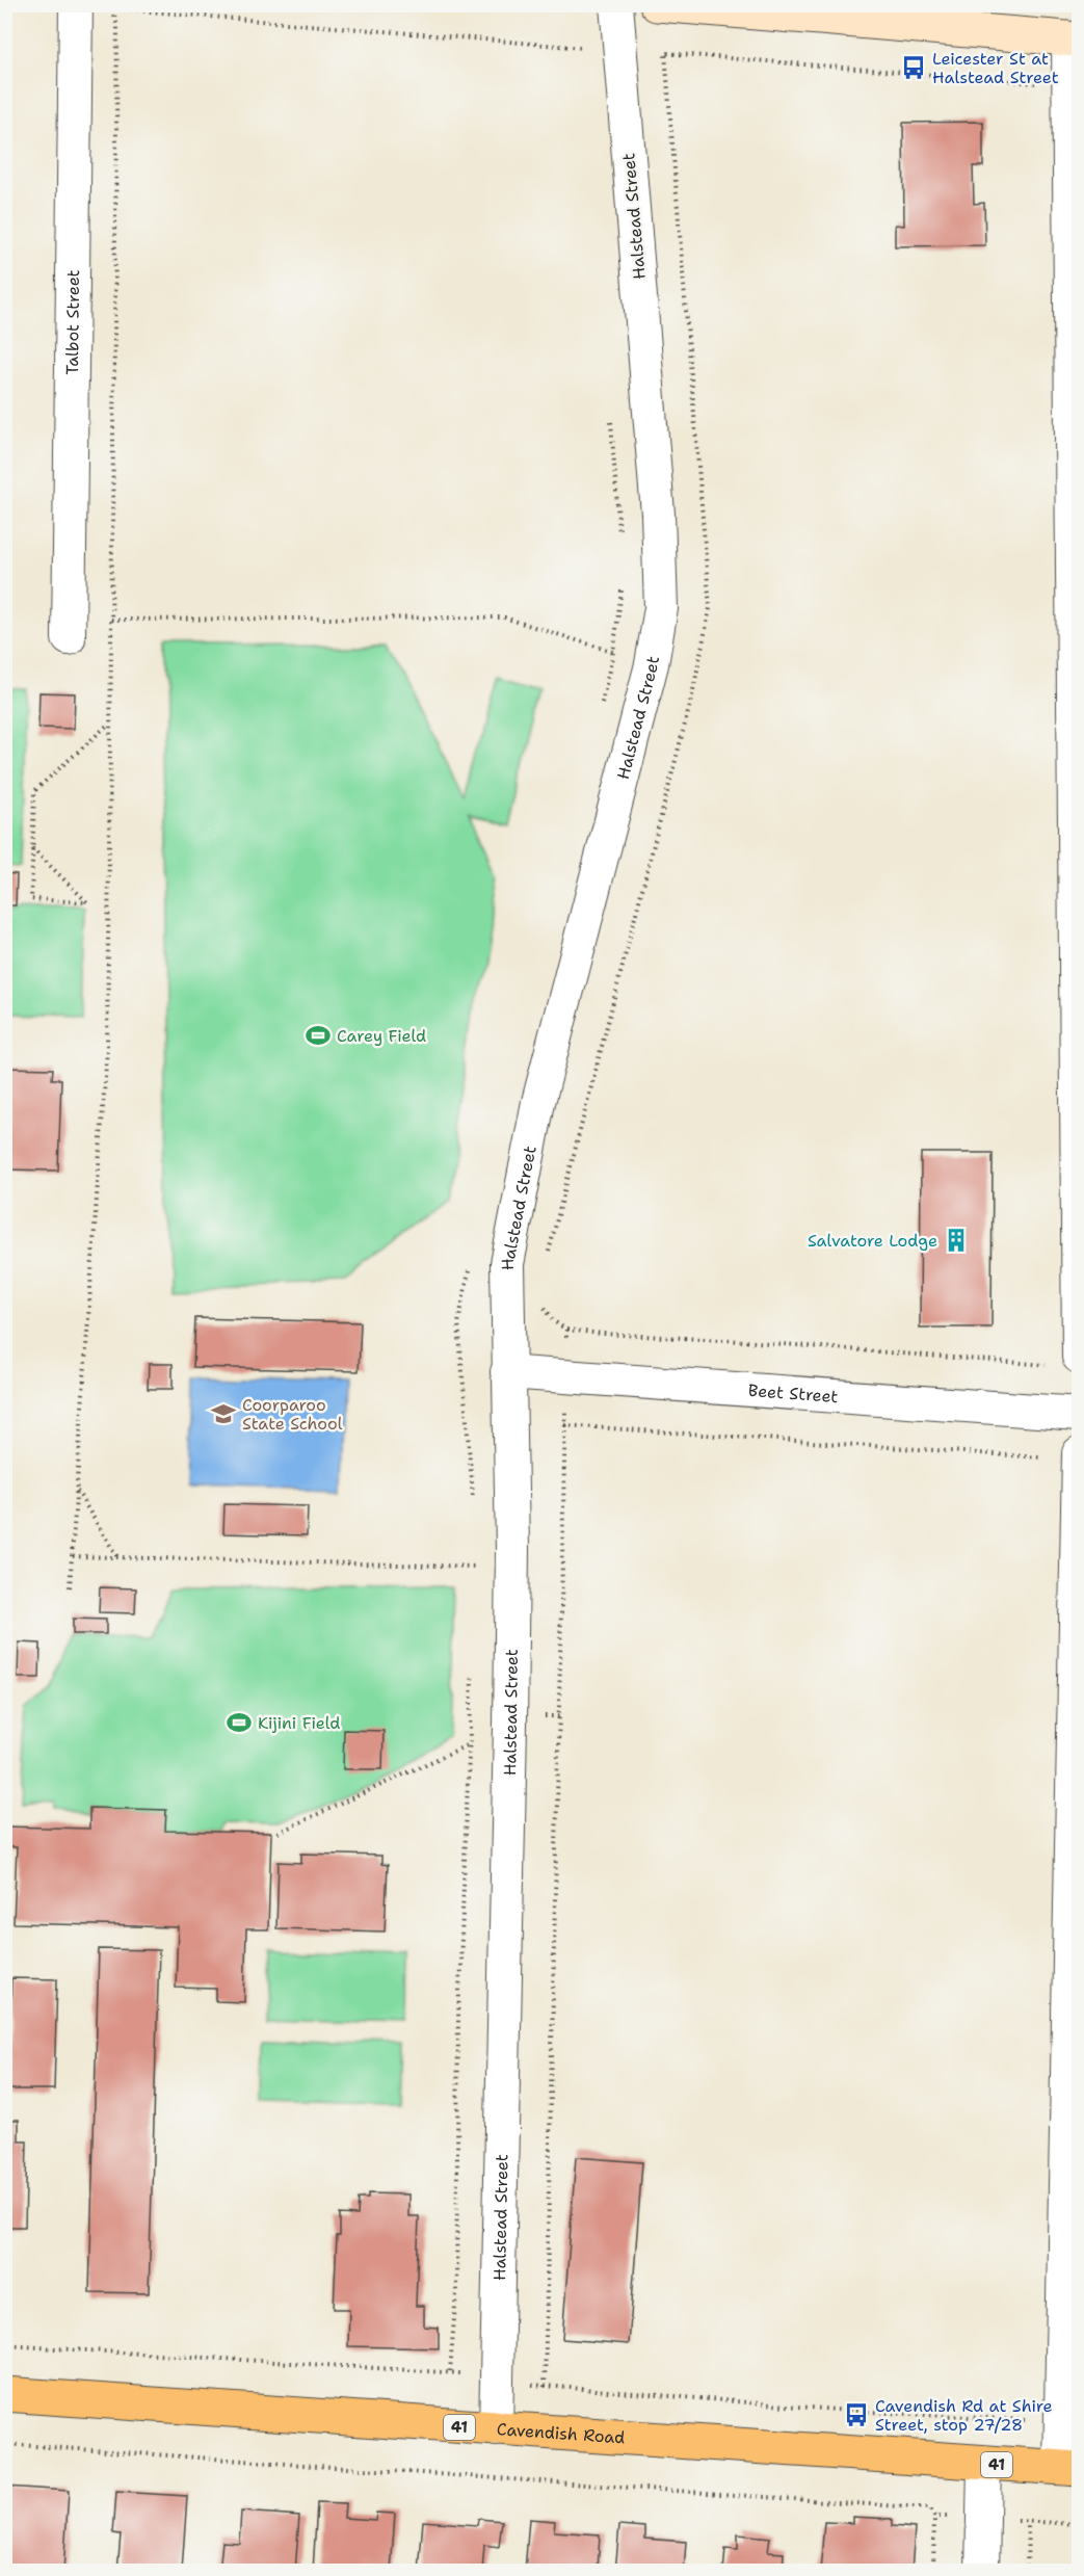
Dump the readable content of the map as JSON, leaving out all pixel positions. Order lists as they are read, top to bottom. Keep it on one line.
{"streets":{"main road":["41","Cavendish Road"],"street":["Halstead Street","Talbot Street","Beet Street"]},"crossings":[["Halstead Street","Beet Street"],["Halstead Street","Cavendish Road"]],"places":{"bus stop":["Leicester St at Halstead Street","Cavendish Rd at Shire Street, stop 27/28"],"sports":["Carey Field","Kijini Field"],"building":["Salvatore Lodge"],"school or university":["Coorparoo State School"]}}
